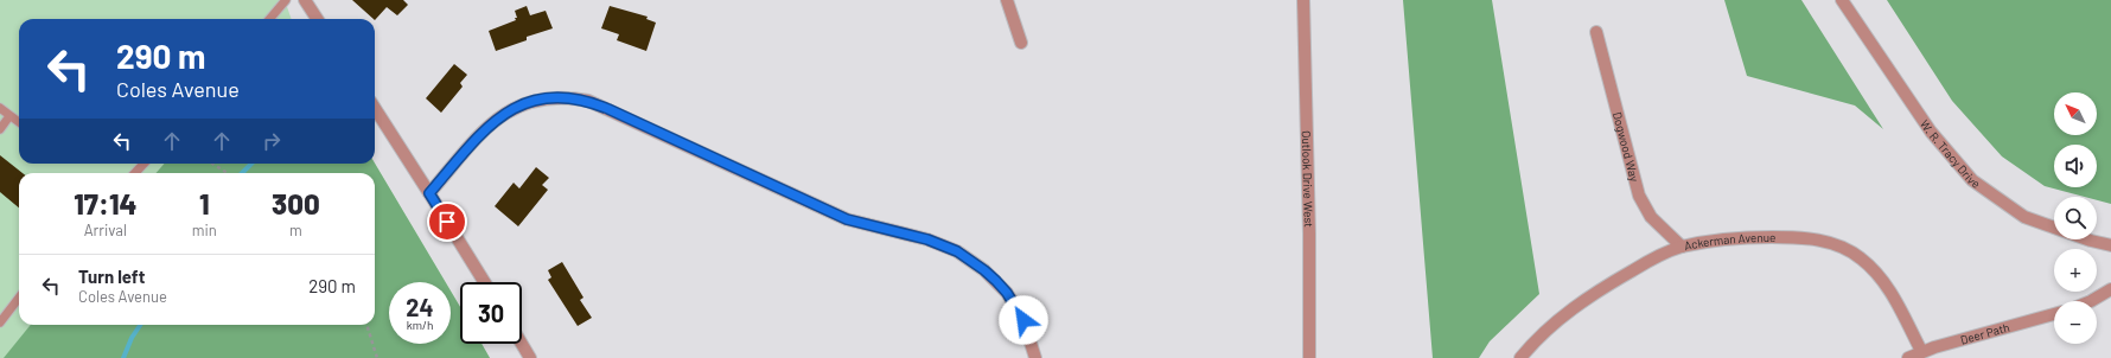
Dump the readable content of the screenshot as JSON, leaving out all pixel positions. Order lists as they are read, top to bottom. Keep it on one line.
{"streets":{"street":["Dogwood Way","W. R. Tracy Drive","Outlook Drive West","Ackerman Avenue","Deer Path"]},"crossings":[["Dogwood Way","Ackerman Avenue"],["Ackerman Avenue","Deer Path"]],"north":"top left","page":{"turn":["290 m","Coles Avenue"],"map_buttons":["+","−"],"eta":["17:14","Arrival","1","min","300","m"],"list":[{"name":"Turn left","note":"Coles Avenue","value":"290 m"}],"speed":"24 km/h","limit":"30"}}
